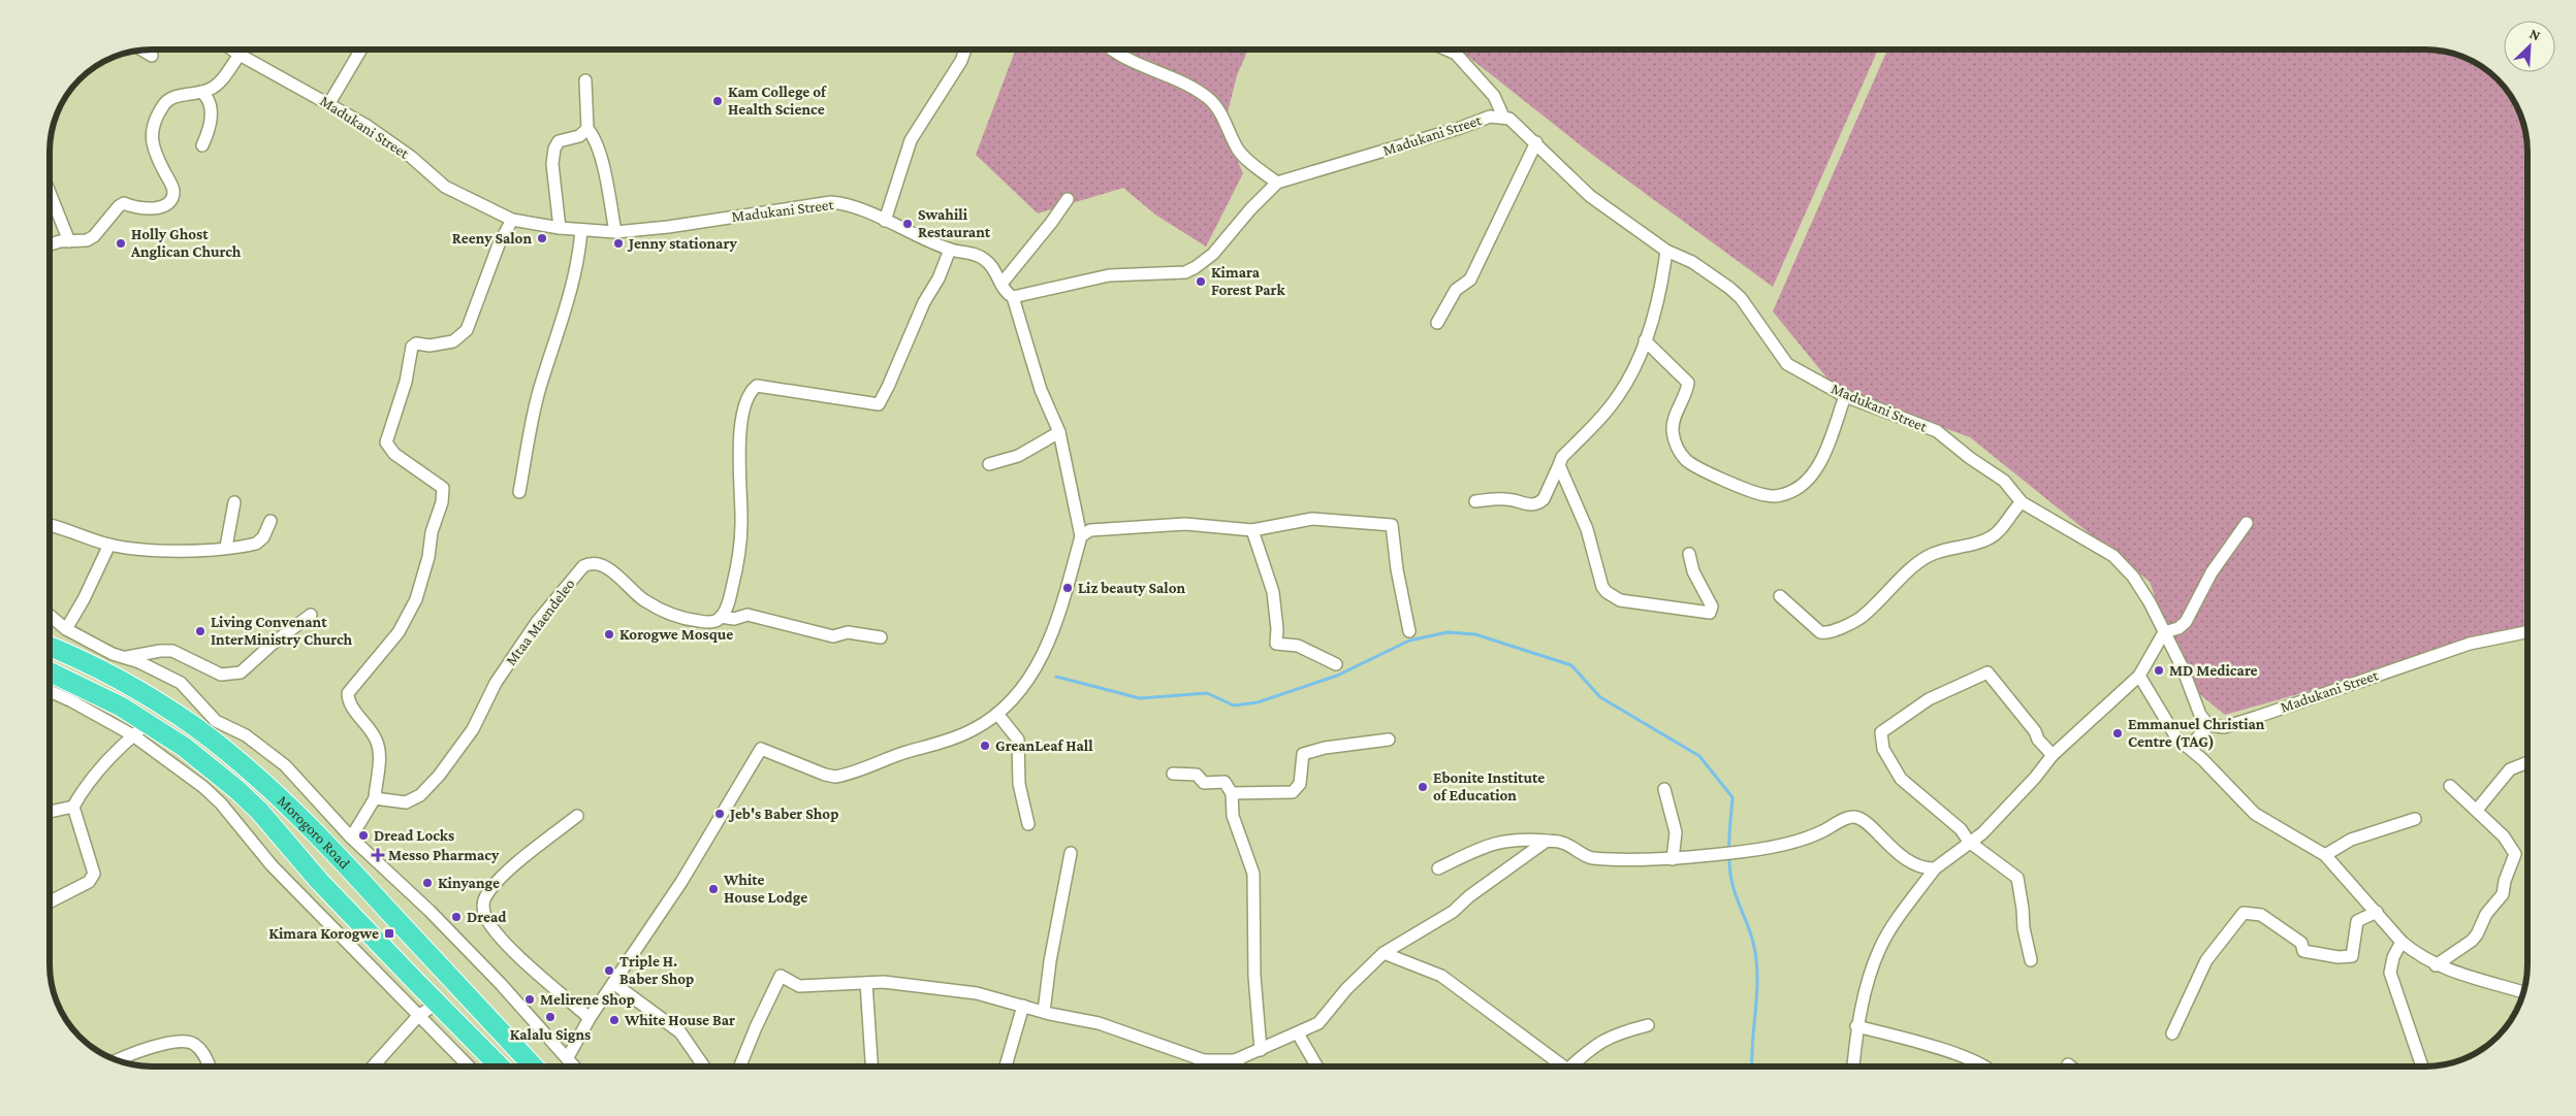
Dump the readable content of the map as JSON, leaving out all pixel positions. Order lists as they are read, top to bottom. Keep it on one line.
{"streets":{"highway":["Morogoro Road"],"street":["Madukani Street","Mtaa Maendeleo"]},"places":{"other":["Kam College of Health Science","Swahili Restaurant","Reeny Salon","Holly Ghost Anglican Church","Jenny stationary","Kimara Forest Park","Liz beauty Salon","Living Convenant InterMinistry Church","Korogwe Mosque","MD Medicare","Emmanuel Christian Centre (TAG)","GreanLeaf Hall","Ebonite Institute of Education","Jeb's Baber Shop","Dread Locks","Kinyange","White House Lodge","Dread","Triple H. Baber Shop","Melirene Shop","Kalalu Signs","White House Bar"],"health":["Messo Pharmacy"],"transit":["Kimara Korogwe"]},"north":"top right"}
